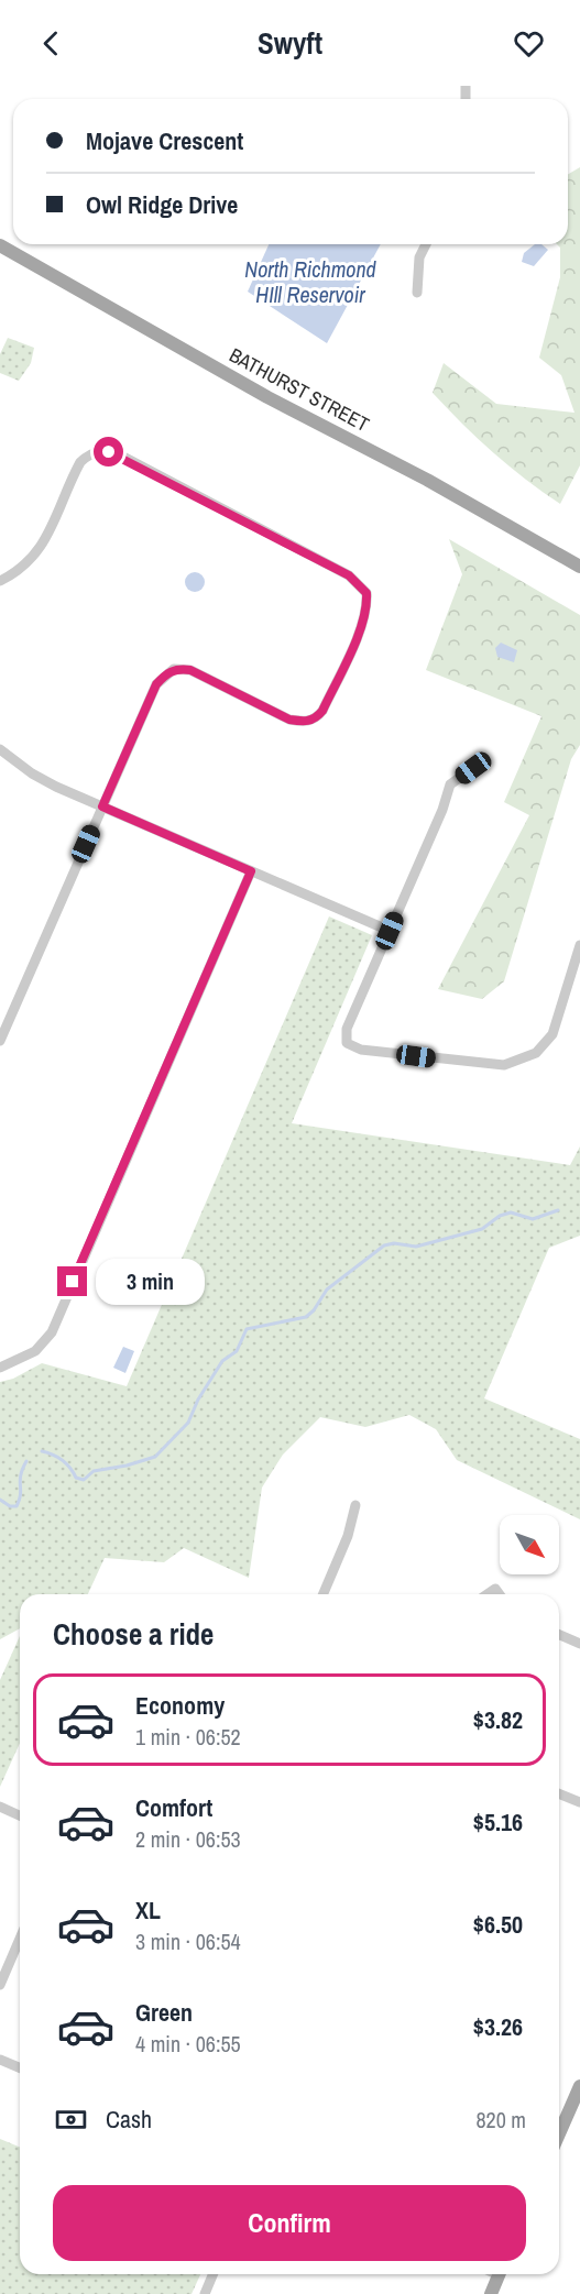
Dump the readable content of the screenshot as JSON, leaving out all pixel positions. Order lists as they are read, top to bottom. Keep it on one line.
{"streets":{"main road":["BATHURST STREET"]},"water":["North Richmond HIll Reservoir"],"north":"bottom right","page":{"header":"Swyft","banner":["Mojave Crescent","Owl Ridge Drive"],"bubble":"3 min","heading":"Choose a ride","list":[{"name":"Economy","note":"1 min · 06:52","value":"$3.82"},{"name":"Comfort","note":"2 min · 06:53","value":"$5.16"},{"name":"XL","note":"3 min · 06:54","value":"$6.50"},{"name":"Green","note":"4 min · 06:55","value":"$3.26"}],"pay":["Cash","820 m"],"buttons":"Confirm"}}
